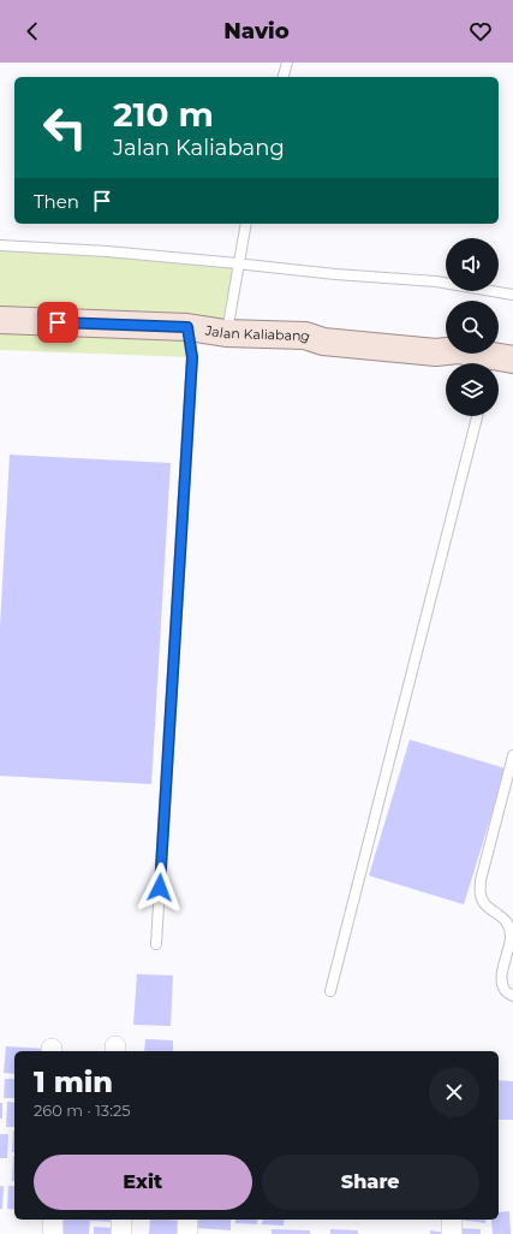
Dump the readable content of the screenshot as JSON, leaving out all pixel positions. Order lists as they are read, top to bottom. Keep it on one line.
{"streets":{"main road":["Jalan Kaliabang"]},"page":{"header":"Navio","turn":["210 m","Jalan Kaliabang"],"then":"Then","heading":["1 min","260 m · 13:25"],"buttons":["Exit","Share"]}}
